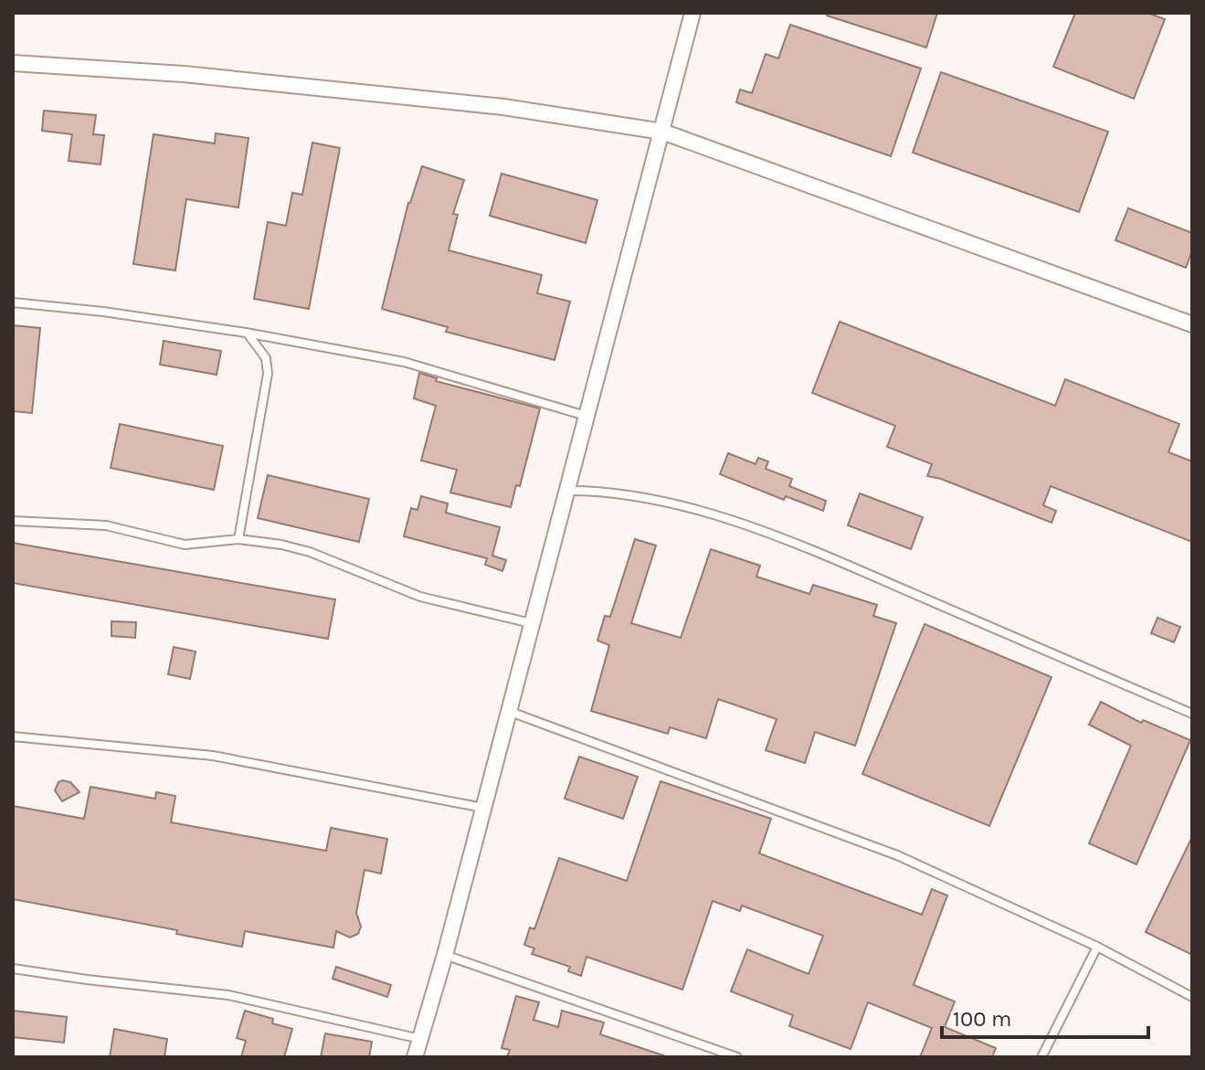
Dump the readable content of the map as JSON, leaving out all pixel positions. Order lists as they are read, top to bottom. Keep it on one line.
{"scale_bar":"100 m"}
